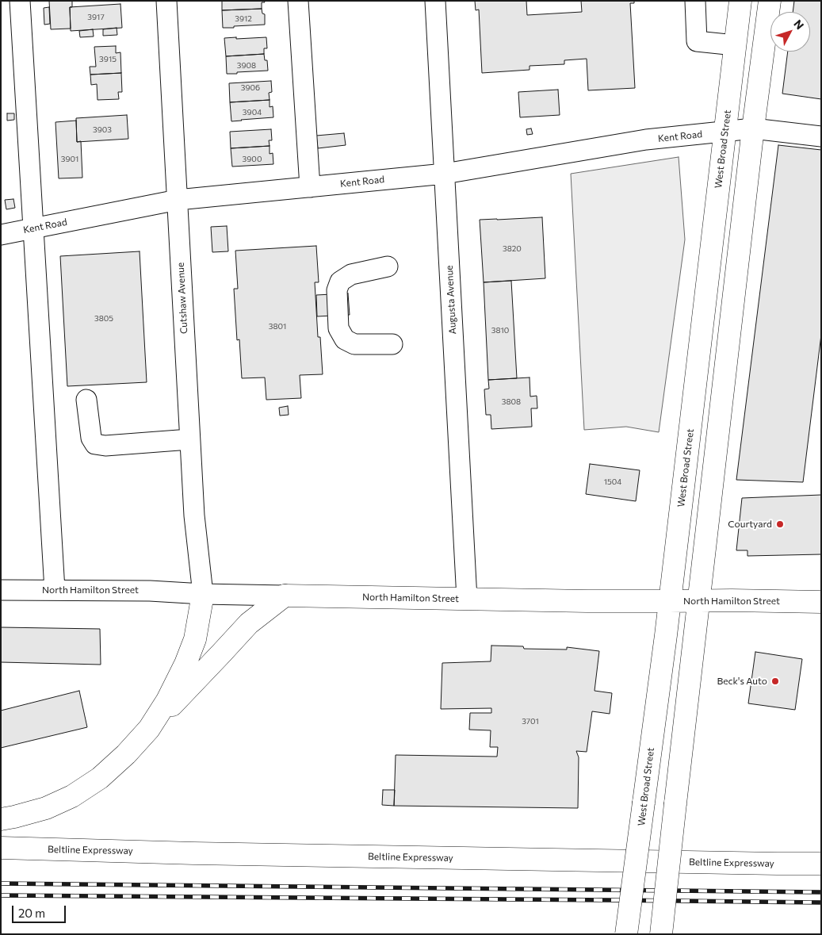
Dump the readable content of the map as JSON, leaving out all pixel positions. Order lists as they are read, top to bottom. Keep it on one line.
{"streets":{"main road":["West Broad Street","North Hamilton Street","Beltline Expressway"],"street":["Kent Road","Cutshaw Avenue","Augusta Avenue"]},"crossings":[["Kent Road","West Broad Street"],["Kent Road","Cutshaw Avenue"],["Kent Road","Augusta Avenue"],["West Broad Street","North Hamilton Street"],["Cutshaw Avenue","North Hamilton Street"],["Augusta Avenue","North Hamilton Street"]],"places":["Courtyard","Beck's Auto"],"house_numbers":["3917","3912","3915","3908","3906","3904","3903","3901","3900","3820","3805","3801","3810","3808","1504","3701"],"scale_bar":"20 m","north":"top right"}
